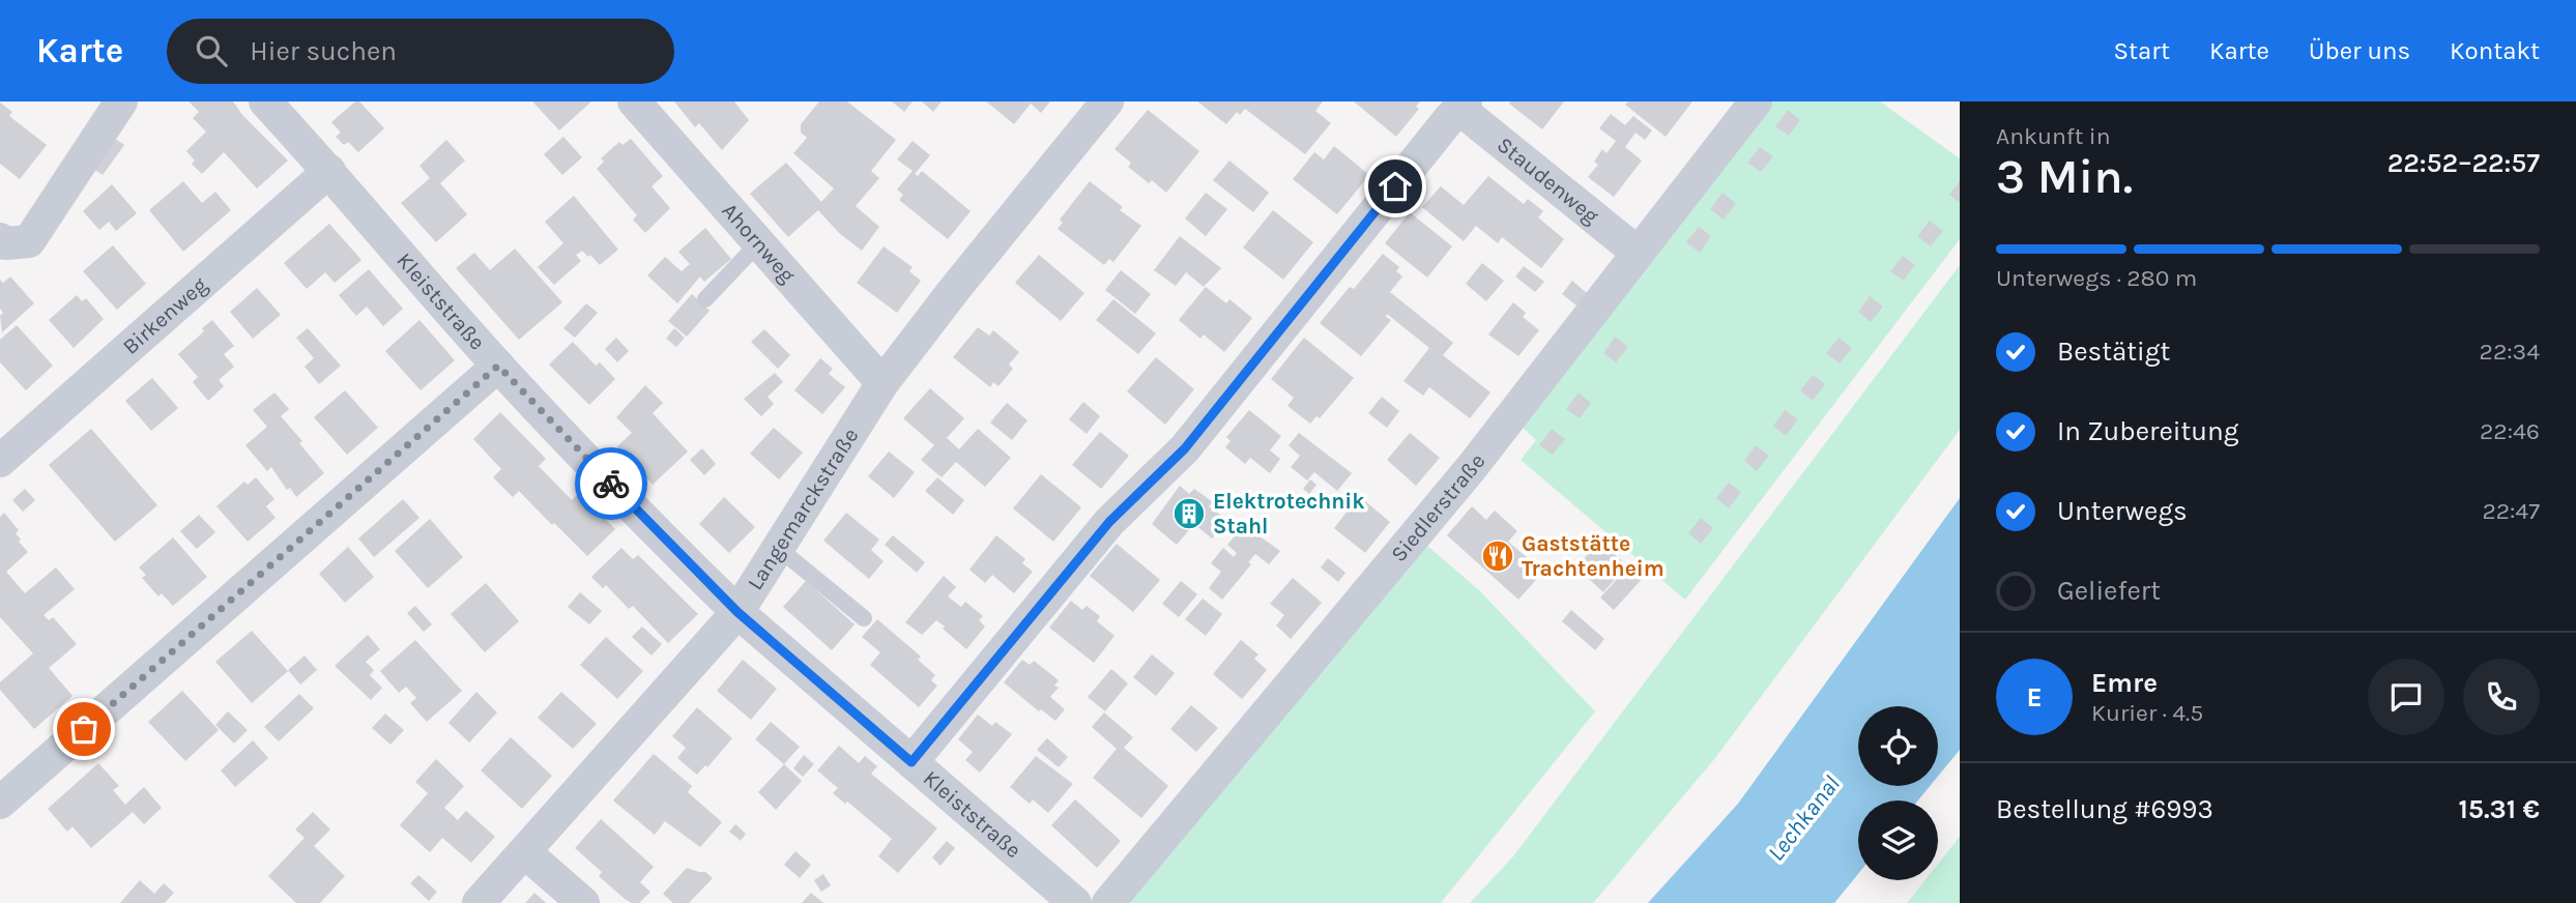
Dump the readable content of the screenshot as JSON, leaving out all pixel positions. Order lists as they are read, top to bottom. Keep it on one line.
{"streets":{"street":["Staudenweg","Ahornweg","Kleiststraße","Birkenweg","Siedlerstraße","Langemarckstraße"]},"crossings":[["Staudenweg","Kleiststraße"],["Staudenweg","Siedlerstraße"],["Ahornweg","Langemarckstraße"],["Kleiststraße","Birkenweg"],["Kleiststraße","Langemarckstraße"]],"water":["Lechkanal"],"places":{"building":["Elektrotechnik Stahl"],"restaurant":["Gaststätte Trachtenheim"]},"page":{"header":"Karte","search":"Hier suchen","nav":["Start","Karte","Über uns","Kontakt"],"heading":["3 Min.","Ankunft in","22:52–22:57"],"panel":["Emre","Kurier · 4.5","Bestellung #6993","15.31 €"],"bar":"Unterwegs · 280 m","list":[["Bestätigt","22:34"],["In Zubereitung","22:46"],["Unterwegs","22:47"],"Geliefert"],"round":"E"}}
